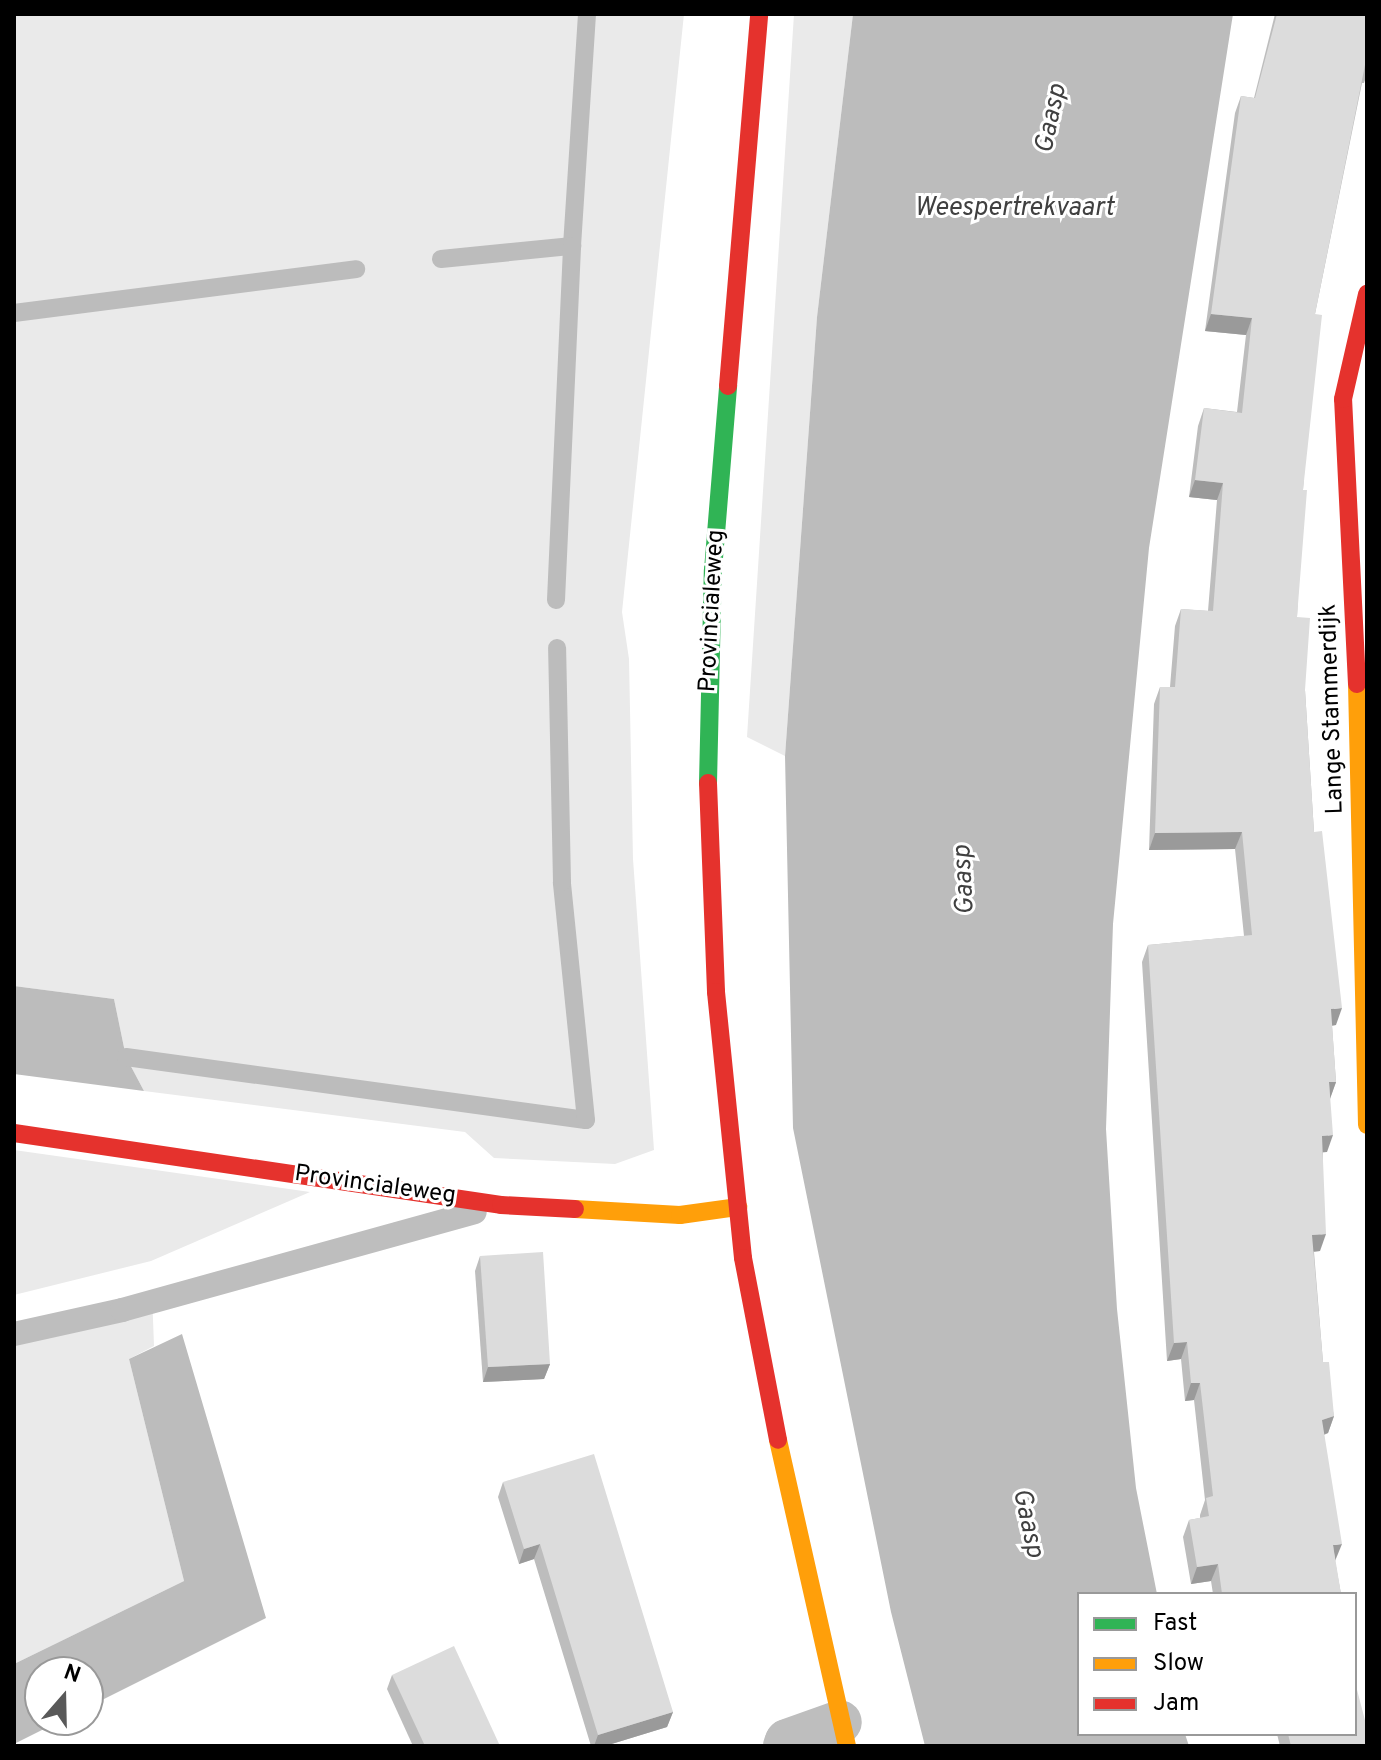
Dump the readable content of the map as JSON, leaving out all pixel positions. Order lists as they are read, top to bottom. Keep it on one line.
{"streets":{"main road":["Provincialeweg","Lange Stammerdijk"]},"water":["Gaasp","Weespertrekvaart"],"legend":["Fast","Slow","Jam"],"north":"top"}
